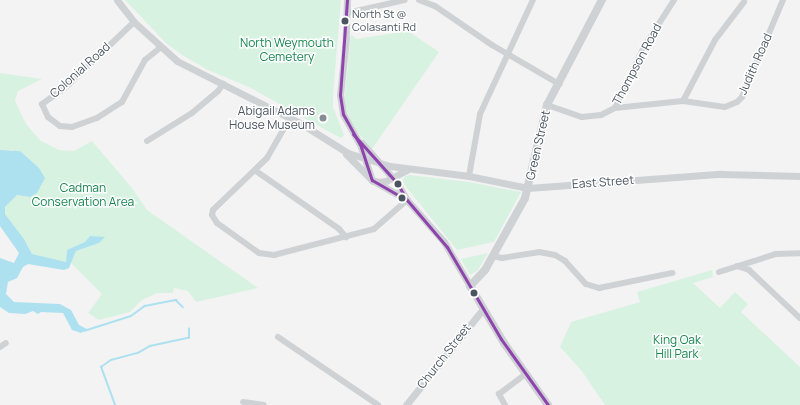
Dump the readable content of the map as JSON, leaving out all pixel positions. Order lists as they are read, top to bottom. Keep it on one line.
{"streets":{"main road":["Green Street"],"street":["Thompson Road","Judith Road","Colonial Road","East Street","Church Street"]},"crossings":[["Thompson Road","Judith Road"],["Thompson Road","Green Street"],["Green Street","East Street"]],"parks":["North Weymouth Cemetery","Cadman Conservation Area","King Oak Hill Park"],"places":["North St @ Colasanti Rd","Abigail Adams House Museum"]}
